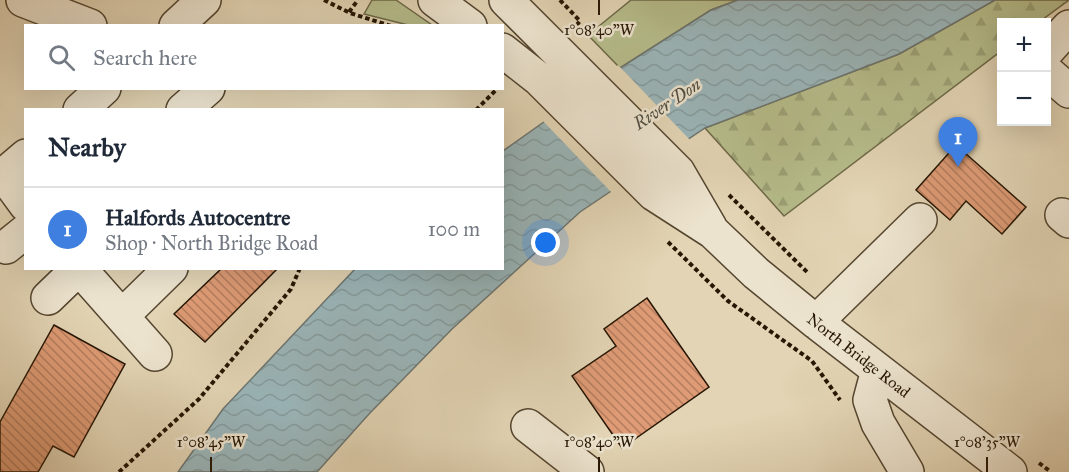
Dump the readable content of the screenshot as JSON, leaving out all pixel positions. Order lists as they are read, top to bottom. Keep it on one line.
{"streets":{"street":["North Bridge Road"]},"water":["River Don"],"page":{"map_buttons":["+","−"],"search":"Search here","heading":"Nearby","pins":"1","list":[{"mark":"1","name":"Halfords Autocentre","note":"Shop · North Bridge Road","value":"100 m"}]},"coordinates":["1°08'40\"W","1°08'45\"W","1°08'35\"W"]}
